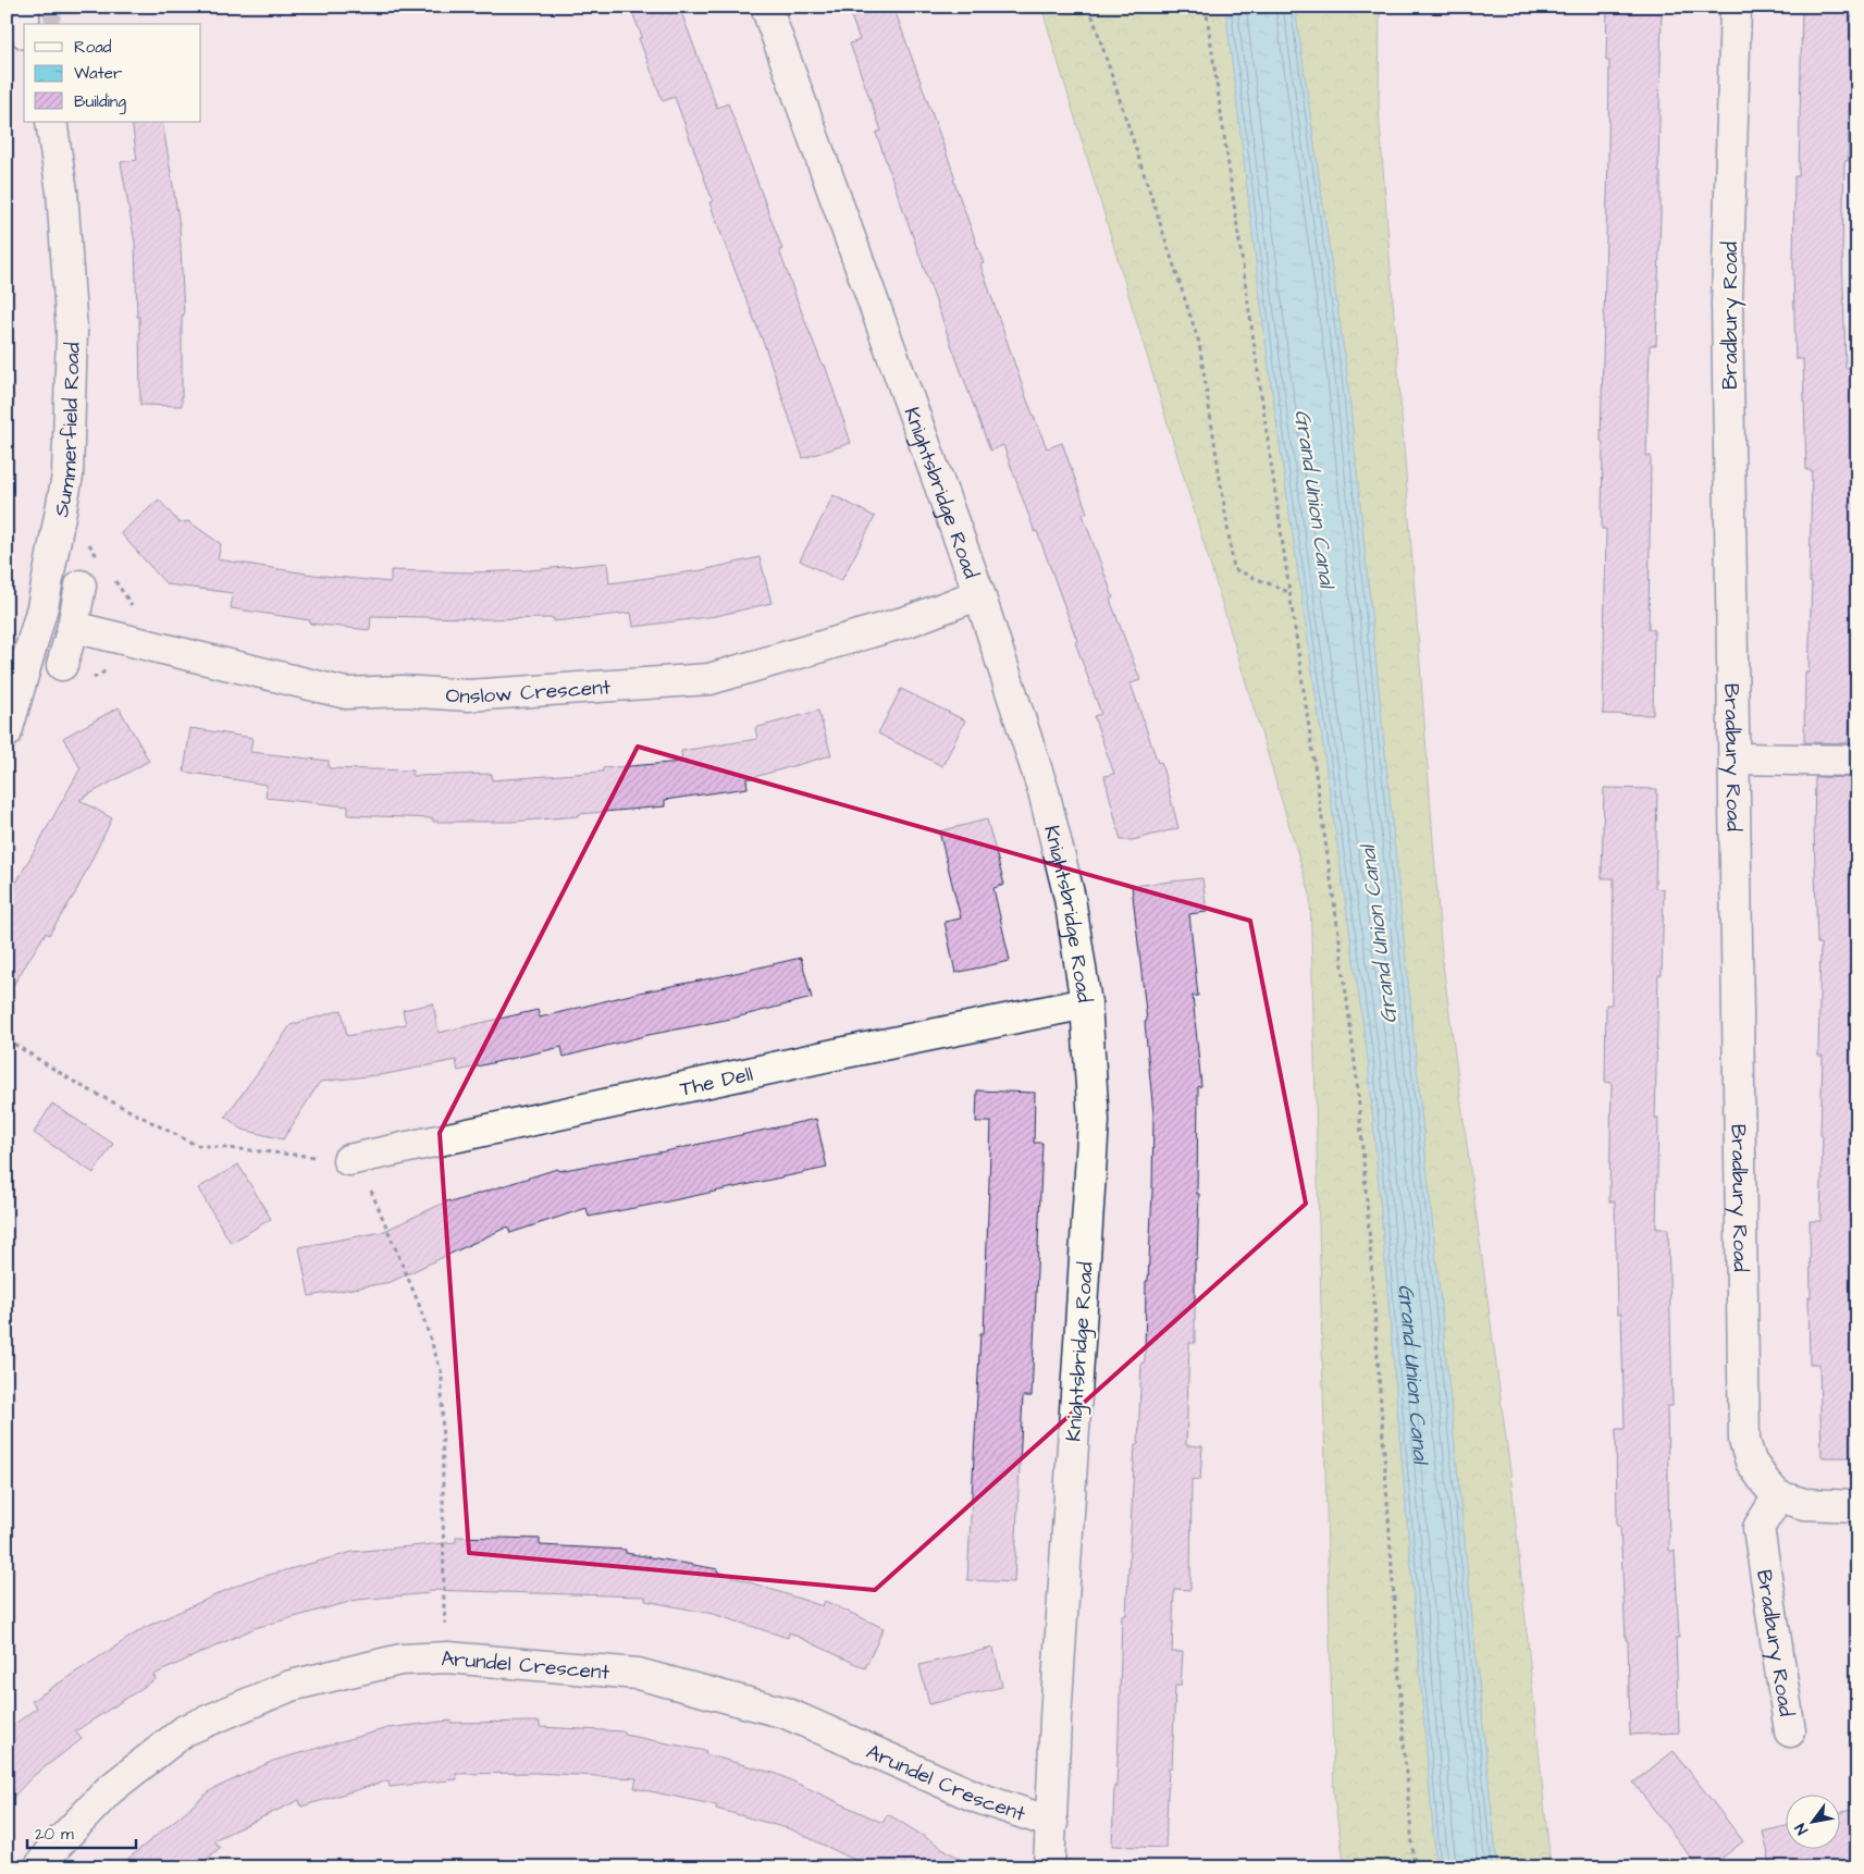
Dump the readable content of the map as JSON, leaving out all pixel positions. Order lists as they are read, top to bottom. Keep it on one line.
{"streets":{"street":["Bradbury Road","Summerfield Road","Knightsbridge Road","Onslow Crescent","The Dell","Arundel Crescent"]},"crossings":[["Knightsbridge Road","Onslow Crescent"],["Knightsbridge Road","The Dell"],["Knightsbridge Road","Arundel Crescent"]],"water":["Grand Union Canal"],"legend":["Road","Water","Building"],"scale_bar":"20 m","north":"bottom left"}
